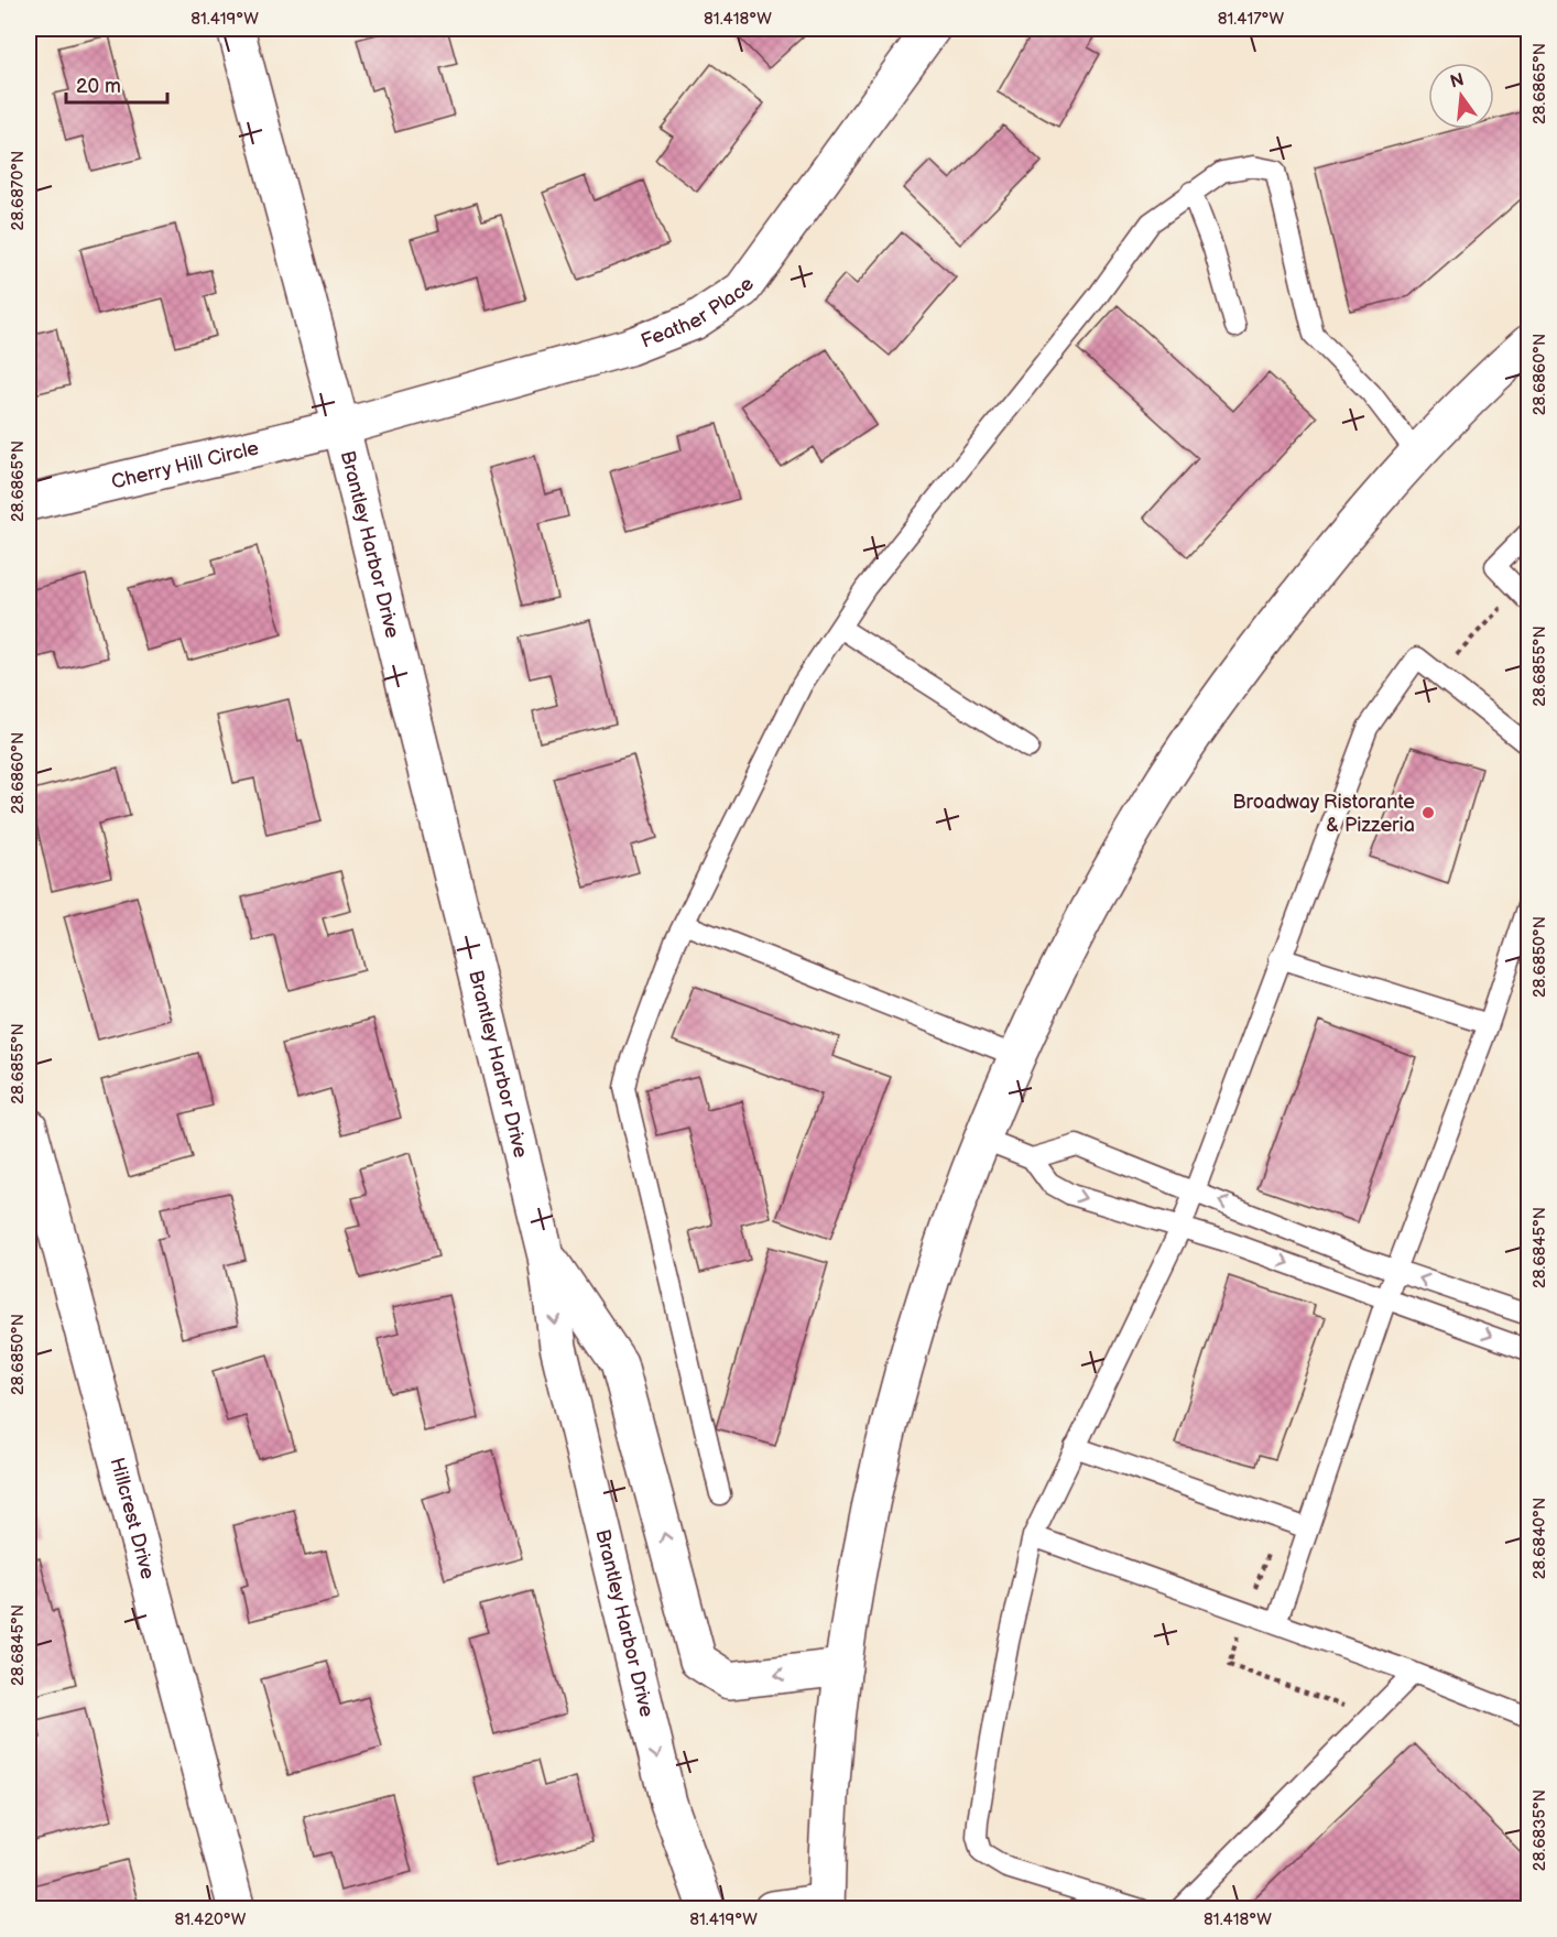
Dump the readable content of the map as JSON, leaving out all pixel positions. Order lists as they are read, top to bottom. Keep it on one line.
{"streets":{"street":["Feather Place","Cherry Hill Circle","Brantley Harbor Drive","Hillcrest Drive"]},"crossings":[["Feather Place","Cherry Hill Circle"],["Feather Place","Brantley Harbor Drive"],["Cherry Hill Circle","Brantley Harbor Drive"]],"places":["Broadway Ristorante & Pizzeria"],"scale_bar":"20 m","north":"top","coordinates":["81.419°W","81.418°W","81.417°W","28.6865°N","28.6870°N","28.6860°N","28.6855°N","28.6850°N","28.6845°N","28.6840°N","28.6835°N","81.420°W"]}
